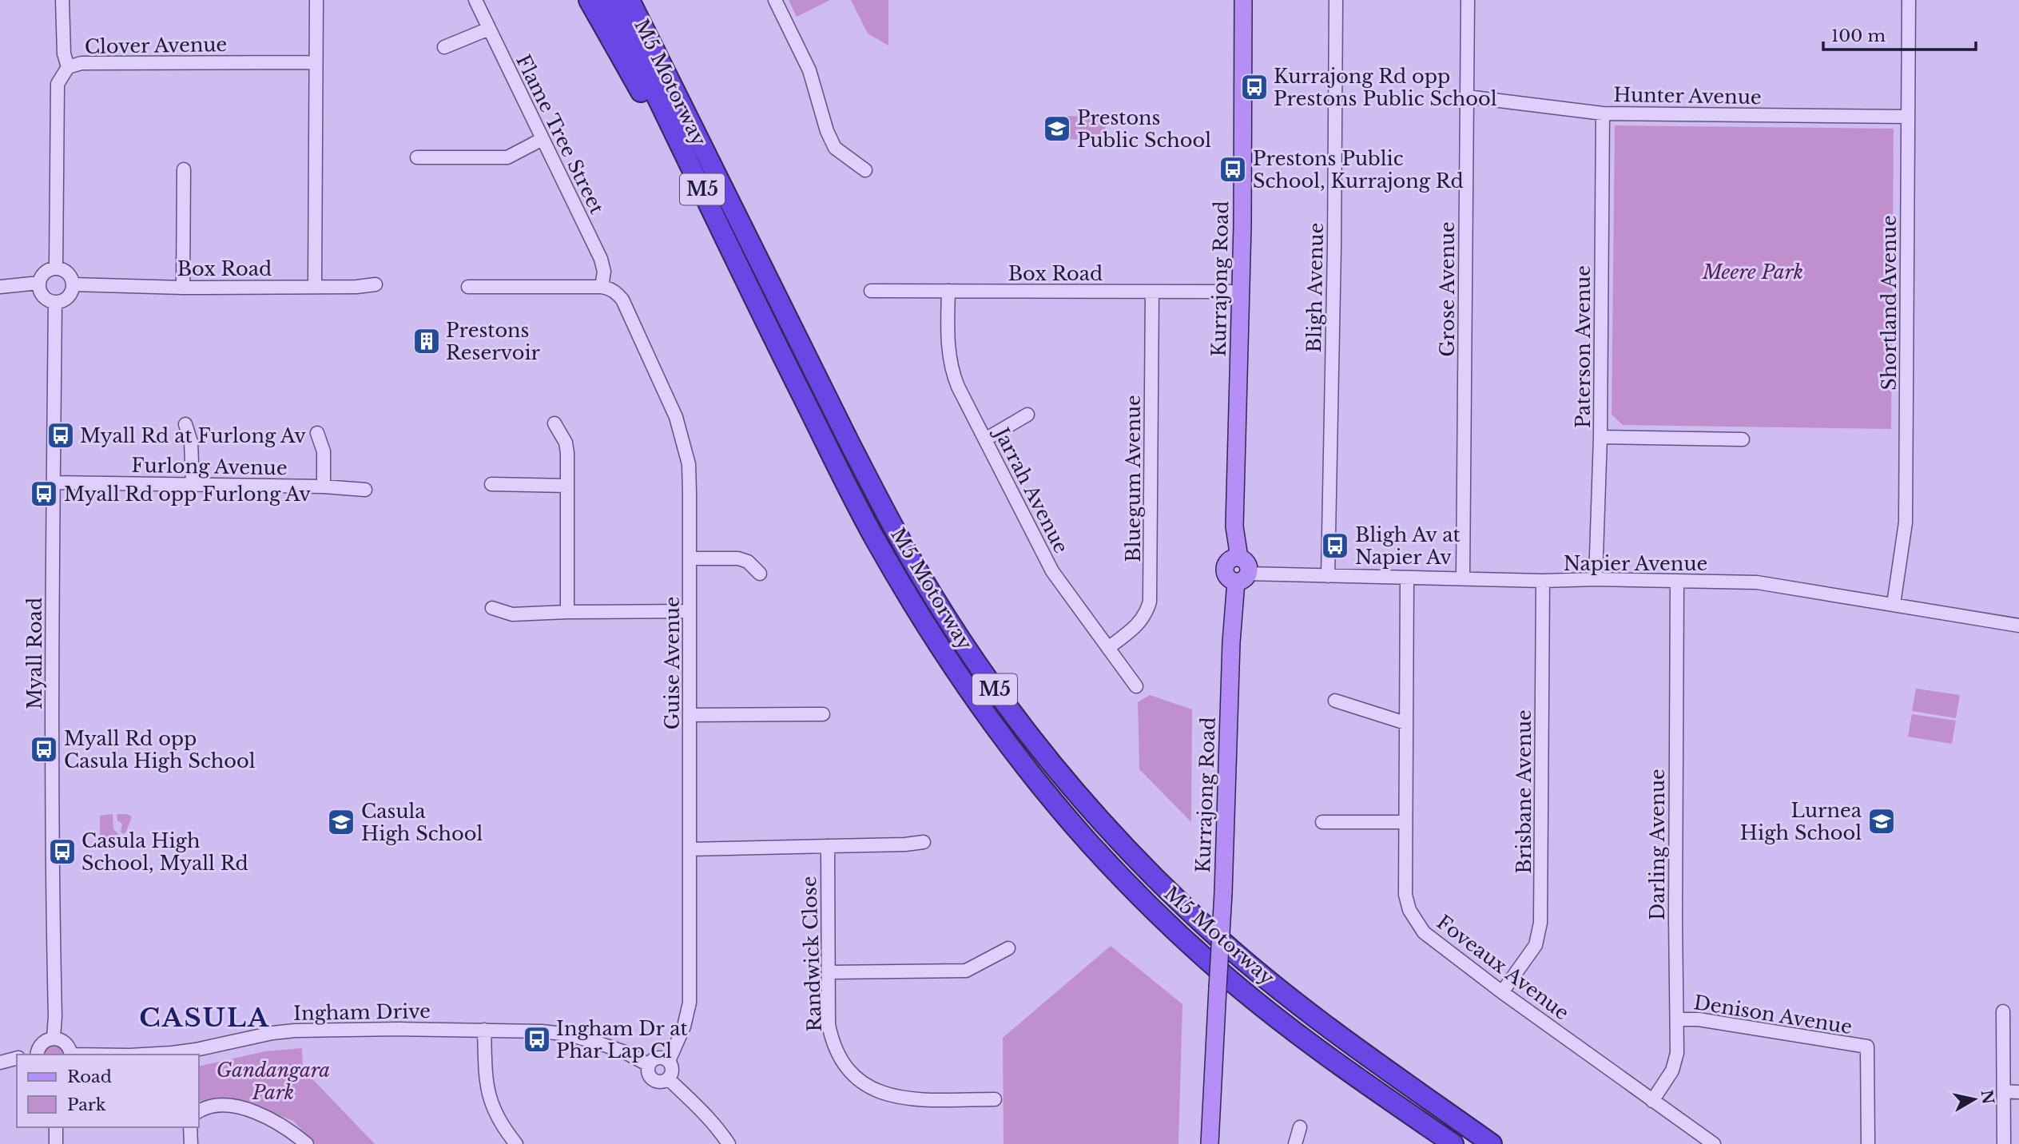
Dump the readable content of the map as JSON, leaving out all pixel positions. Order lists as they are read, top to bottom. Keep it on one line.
{"streets":{"highway":["M5 Motorway","M5"],"main road":["Kurrajong Road"],"street":["Clover Avenue","Hunter Avenue","Flame Tree Street","Box Road","Bligh Avenue","Grose Avenue","Shortland Avenue","Paterson Avenue","Furlong Avenue","Bluegum Avenue","Jarrah Avenue","Napier Avenue","Myall Road","Guise Avenue","Brisbane Avenue","Darling Avenue","Randwick Close","Foveaux Avenue","Ingham Drive","Denison Avenue"]},"crossings":[["Clover Avenue","Box Road"],["Clover Avenue","Myall Road"],["Hunter Avenue","Grose Avenue"],["Hunter Avenue","Shortland Avenue"],["Hunter Avenue","Paterson Avenue"],["Flame Tree Street","Guise Avenue"],["Box Road","Kurrajong Road"],["Box Road","Bluegum Avenue"],["Box Road","Jarrah Avenue"],["Box Road","Myall Road"],["Kurrajong Road","Napier Avenue"],["Bligh Avenue","Napier Avenue"],["Grose Avenue","Napier Avenue"],["Shortland Avenue","Napier Avenue"],["Paterson Avenue","Napier Avenue"],["Furlong Avenue","Myall Road"],["Bluegum Avenue","Jarrah Avenue"],["Napier Avenue","Brisbane Avenue"],["Napier Avenue","Darling Avenue"],["Napier Avenue","Foveaux Avenue"],["Guise Avenue","Ingham Drive"],["Brisbane Avenue","Foveaux Avenue"],["Darling Avenue","Foveaux Avenue"],["Darling Avenue","Denison Avenue"]],"districts":["CASULA"],"parks":["Meere Park","Gandangara Park"],"places":{"bus stop":["Kurrajong Rd opp Prestons Public School","Prestons Public School, Kurrajong Rd","Myall Rd at Furlong Av","Myall Rd opp Furlong Av","Bligh Av at Napier Av","Myall Rd opp Casula High School","Casula High School, Myall Rd","Ingham Dr at Phar Lap Cl"],"school or university":["Prestons Public School","Lurnea High School","Casula High School"],"building":["Prestons Reservoir"]},"legend":["Road","Park"],"scale_bar":"100 m","north":"right"}
